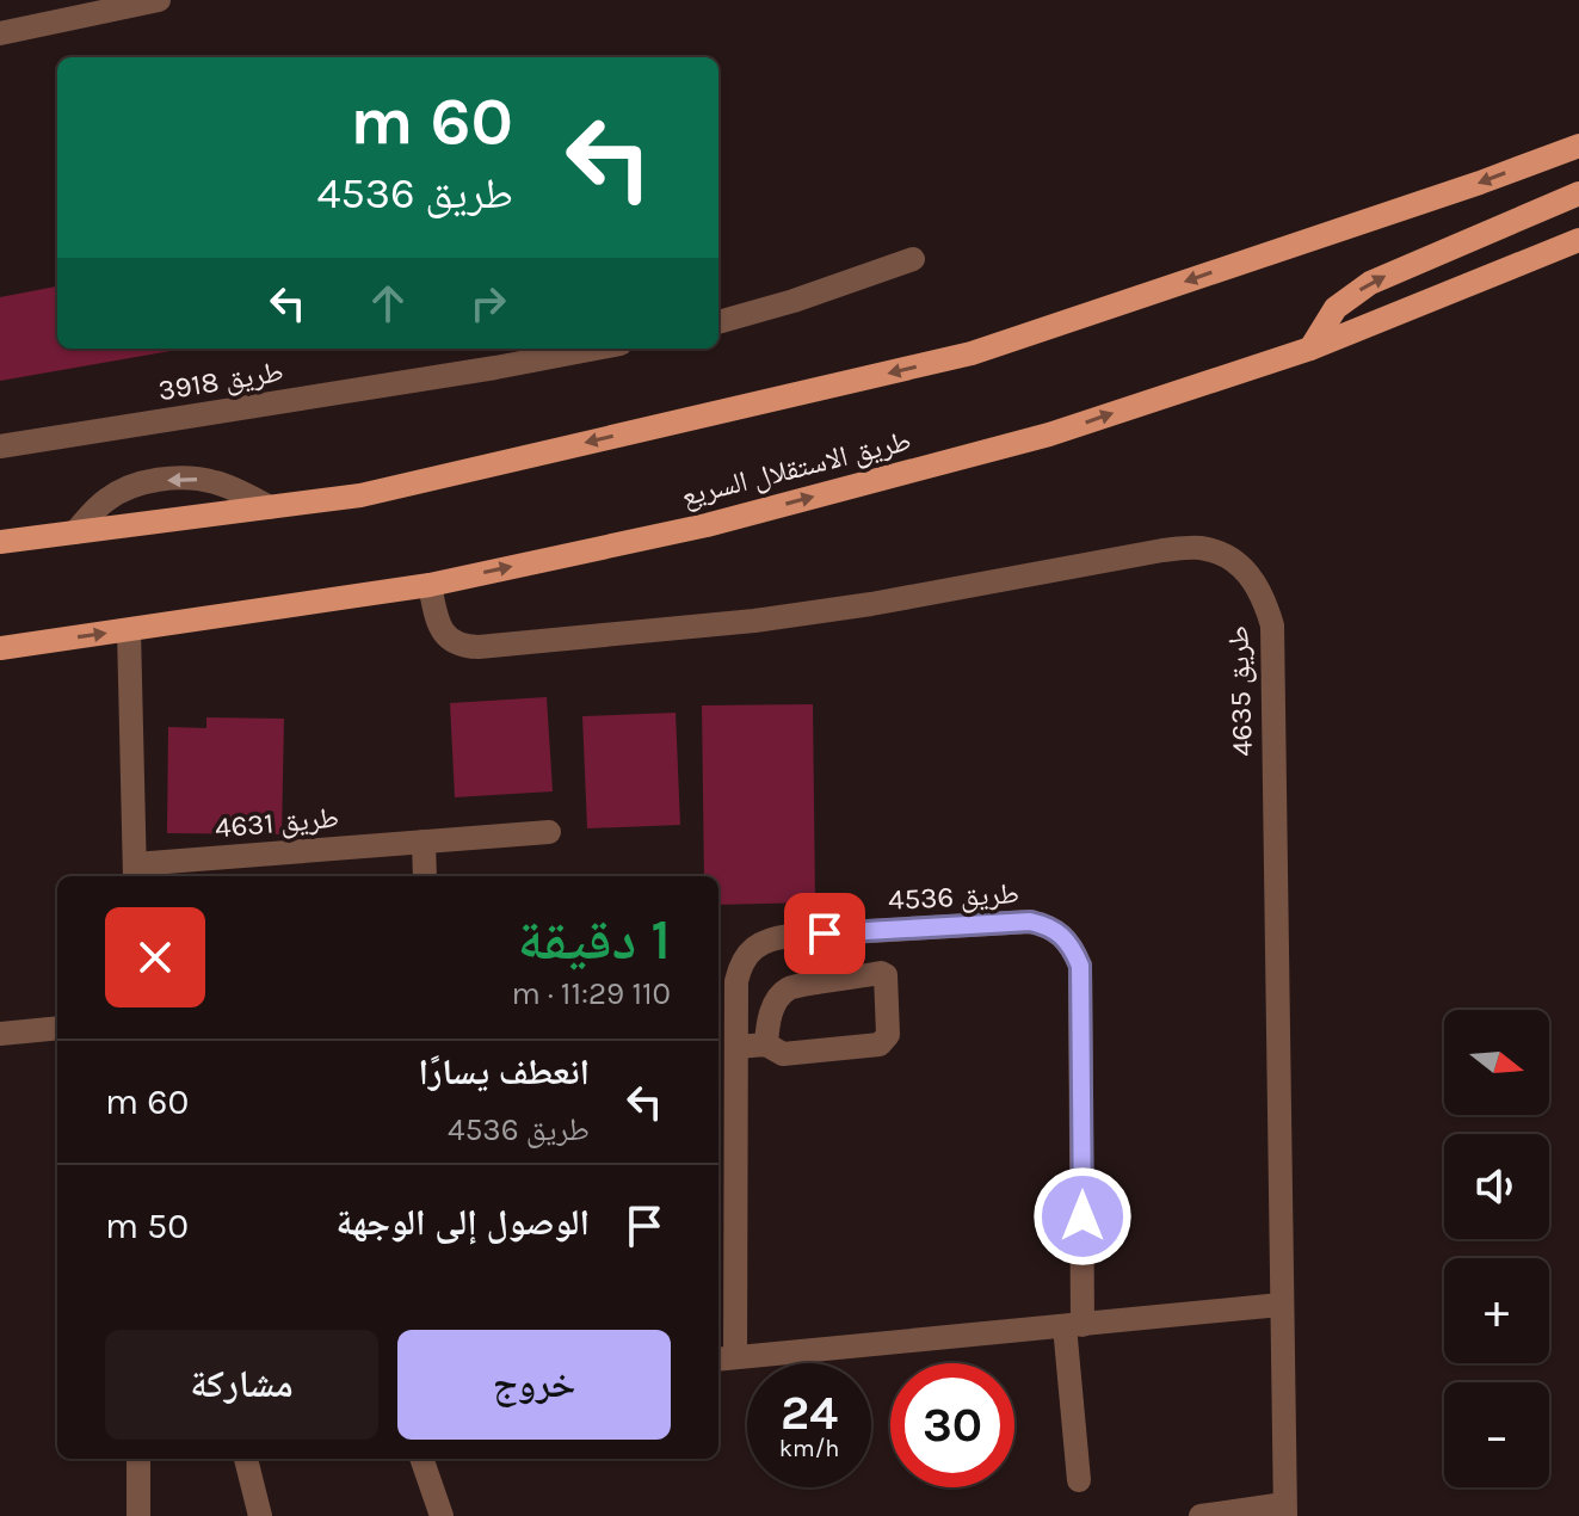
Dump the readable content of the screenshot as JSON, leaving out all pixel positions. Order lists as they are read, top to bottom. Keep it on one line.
{"streets":{"main road":["طريق الاستقلال السريع"],"street":["طريق 3918","طريق 4635","طريق 4631","طريق 4536"]},"crossings":[["طريق الاستقلال السريع","طريق 4635"],["طريق الاستقلال السريع","طريق 4631"],["طريق 4635","طريق 4536"]],"north":"right","page":{"turn":["60 m","طريق 4536"],"heading":["1 دقيقة","110 m · 11:29"],"map_buttons":["+","−"],"list":[{"name":"انعطف يسارًا","note":"طريق 4536","value":"60 m"},{"name":"الوصول إلى الوجهة","value":"50 m"}],"buttons":["خروج","مشاركة"],"speed":"24 km/h","limit":"30"}}
